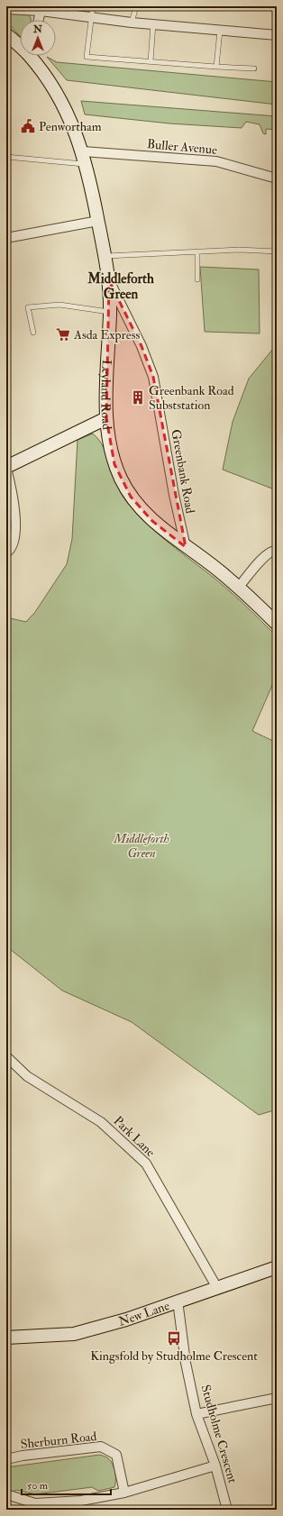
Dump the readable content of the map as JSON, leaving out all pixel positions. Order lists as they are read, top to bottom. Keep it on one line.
{"streets":{"main road":["Leyland Road","New Lane"],"street":["Buller Avenue","Greenbank Road","Park Lane","Studholme Crescent","Sherburn Road"]},"crossings":[["Buller Avenue","Leyland Road"],["Leyland Road","Greenbank Road"],["Park Lane","New Lane"],["New Lane","Studholme Crescent"]],"districts":["Middleforth Green"],"parks":["Middleforth Green"],"places":{"public building":["Penwortham"],"supermarket":["Asda Express"],"building":["Greenbank Road Subststation"],"bus stop":["Kingsfold by Studholme Crescent"]},"scale_bar":"50 m","north":"top"}
